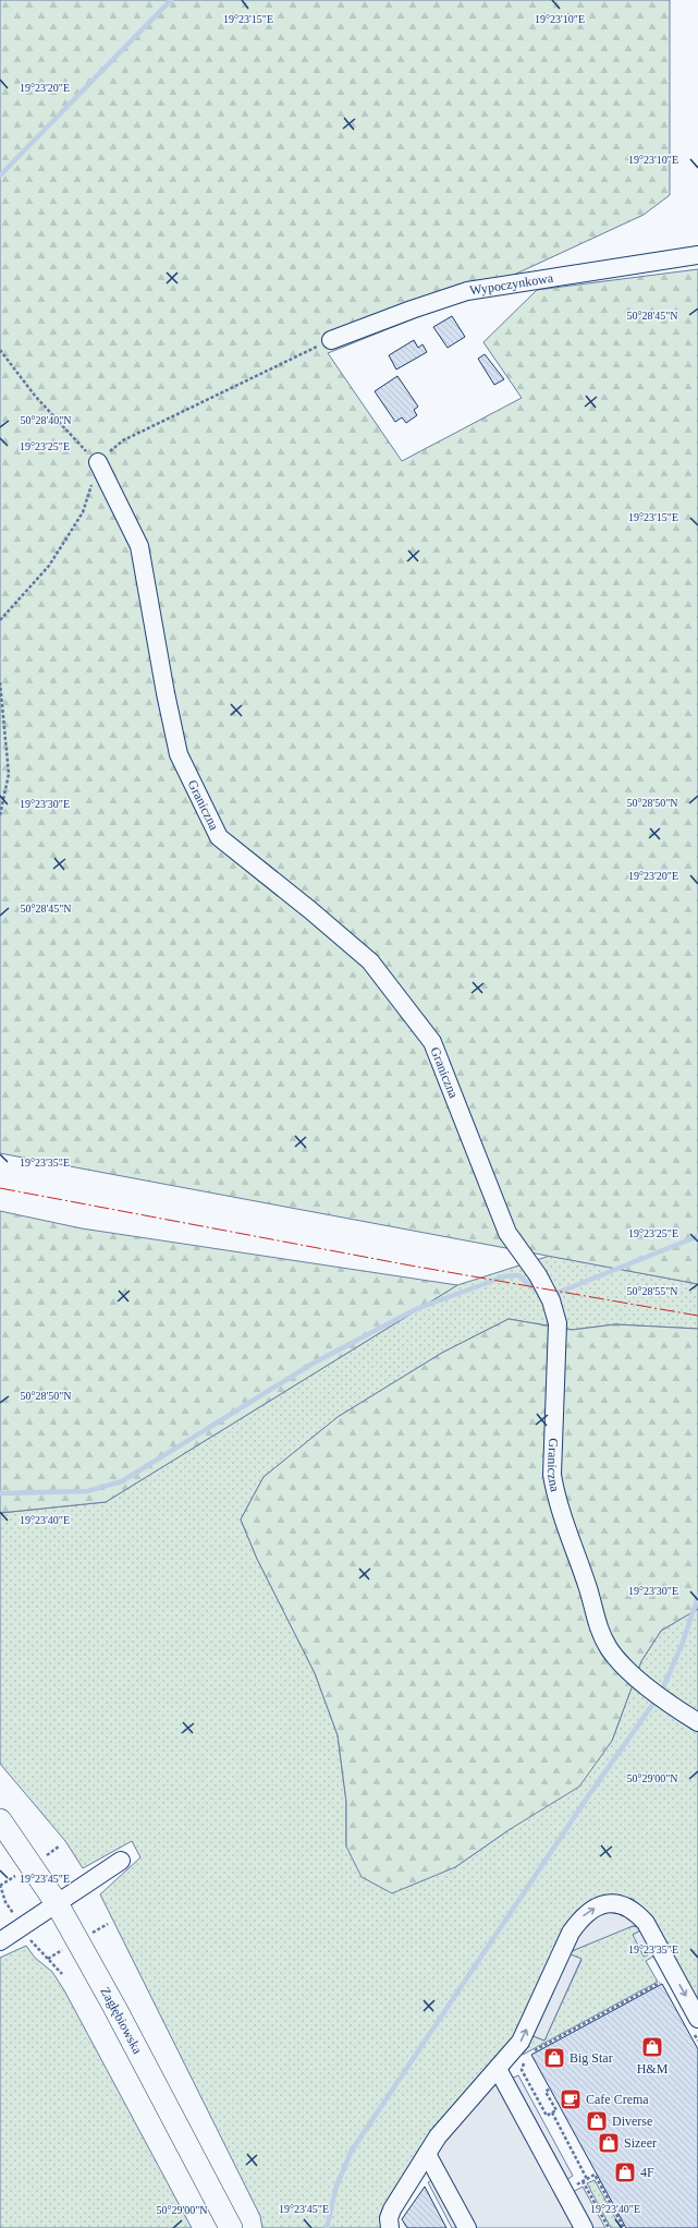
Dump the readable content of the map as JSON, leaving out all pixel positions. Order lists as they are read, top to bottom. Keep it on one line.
{"streets":{"main road":["Zagłębiowska"],"street":["Wypoczynkowa","Graniczna"]},"places":{"shop":["H&M","Big Star","Diverse","Sizeer","4F"],"cafe":["Cafe Crema"]},"coordinates":["19°23'15\"E","19°23'10\"E","19°23'20\"E","50°28'45\"N","50°28'40\"N","19°23'25\"E","50°28'50\"N","19°23'30\"E","19°23'35\"E","50°28'55\"N","19°23'40\"E","50°29'00\"N","19°23'45\"E"]}
